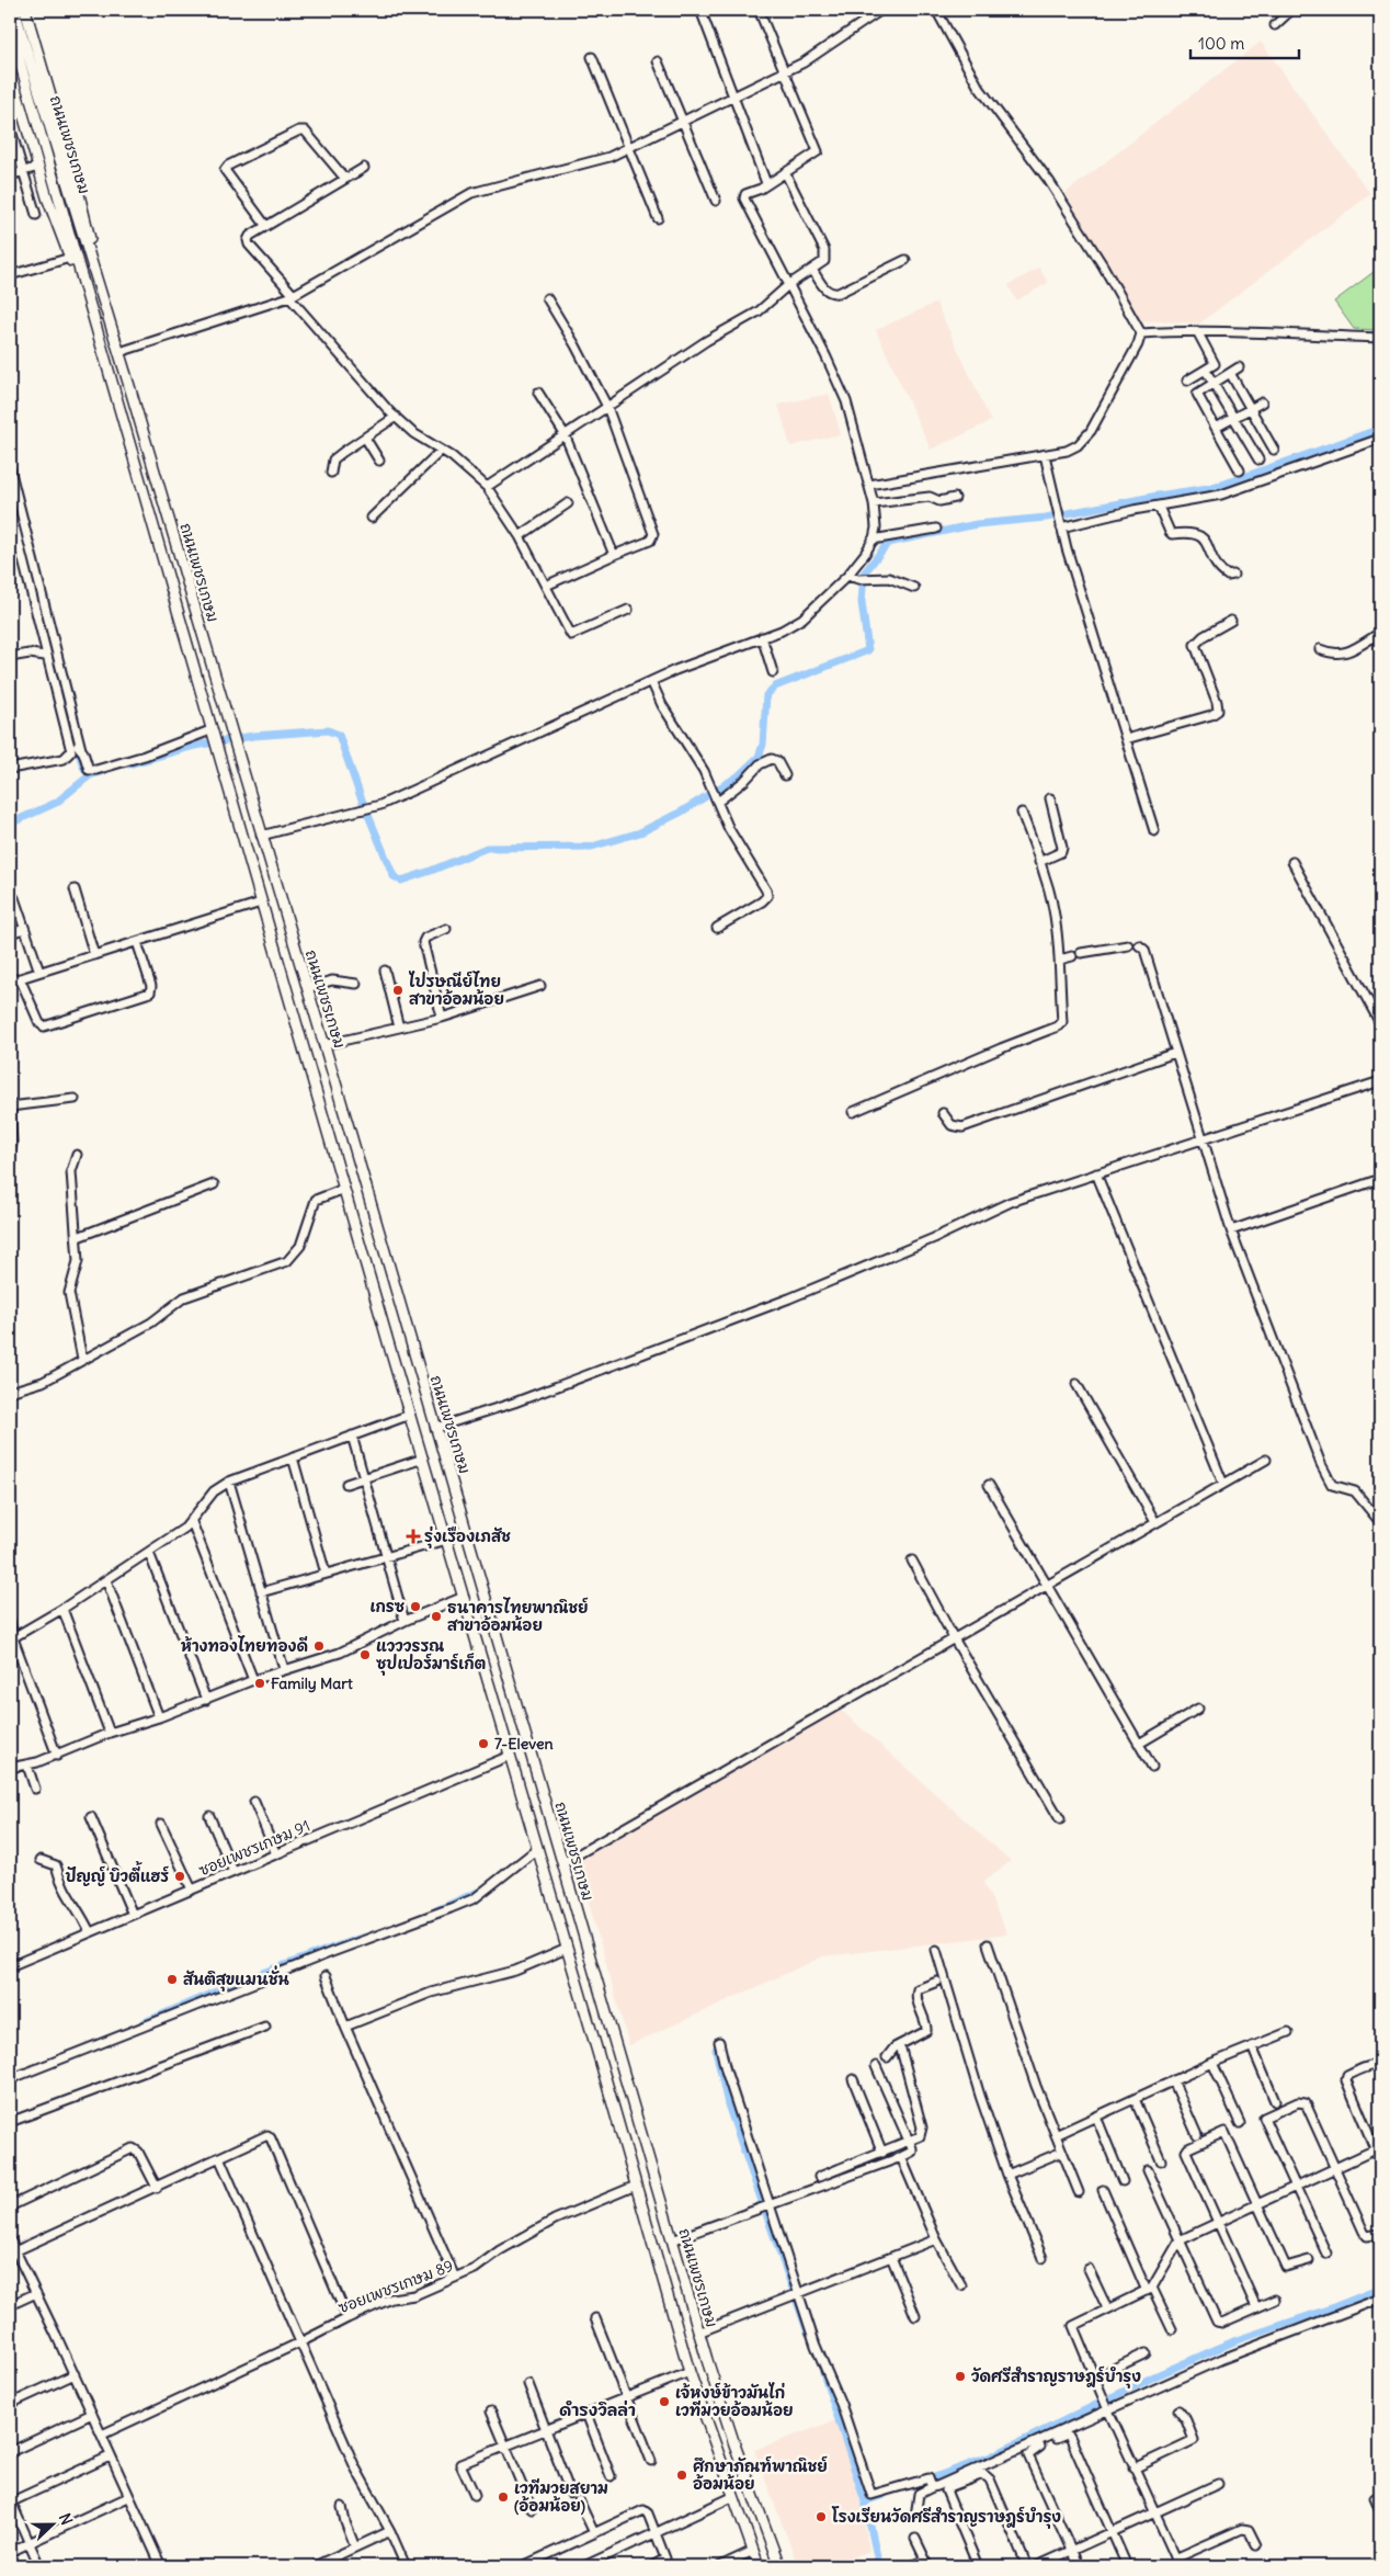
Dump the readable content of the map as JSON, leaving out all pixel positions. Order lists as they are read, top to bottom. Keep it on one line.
{"streets":{"main road":["ถนนเพชรเกษม"],"street":["ซอยเพชรเกษม 91","ซอยเพชรเกษม 89"]},"crossings":[["ถนนเพชรเกษม","ซอยเพชรเกษม 91"],["ถนนเพชรเกษม","ซอยเพชรเกษม 89"]],"districts":["ดำรงวิลล่า"],"places":{"other":["ไปรษณีย์ไทย สาขาอ้อมน้อย","เกรซ","ธนาคารไทยพาณิชย์ สาขาอ้อมน้อย","ห้างทองไทยทองดี","แวววรรณ ซุปเปอร์มาร์เก็ต","Family Mart","7-Eleven","ปัญญ์ บิวตี้แฮร์","สันติสุขแมนชั่น","วัดศรีสําราญราษฎร์บํารุง","เจ้หงษ์ข้าวมันไก่ เวทีมวยอ้อมน้อย","ศึกษาภัณฑ์พาณิชย์ อ้อมน้อย","เวทีมวยสยาม (อ้อมน้อย)","โรงเรียนวัดศรีสําราญราษฎร์บํารุง"],"health":["รุ่งเรืองเภสัช"]},"scale_bar":"100 m","north":"right"}
